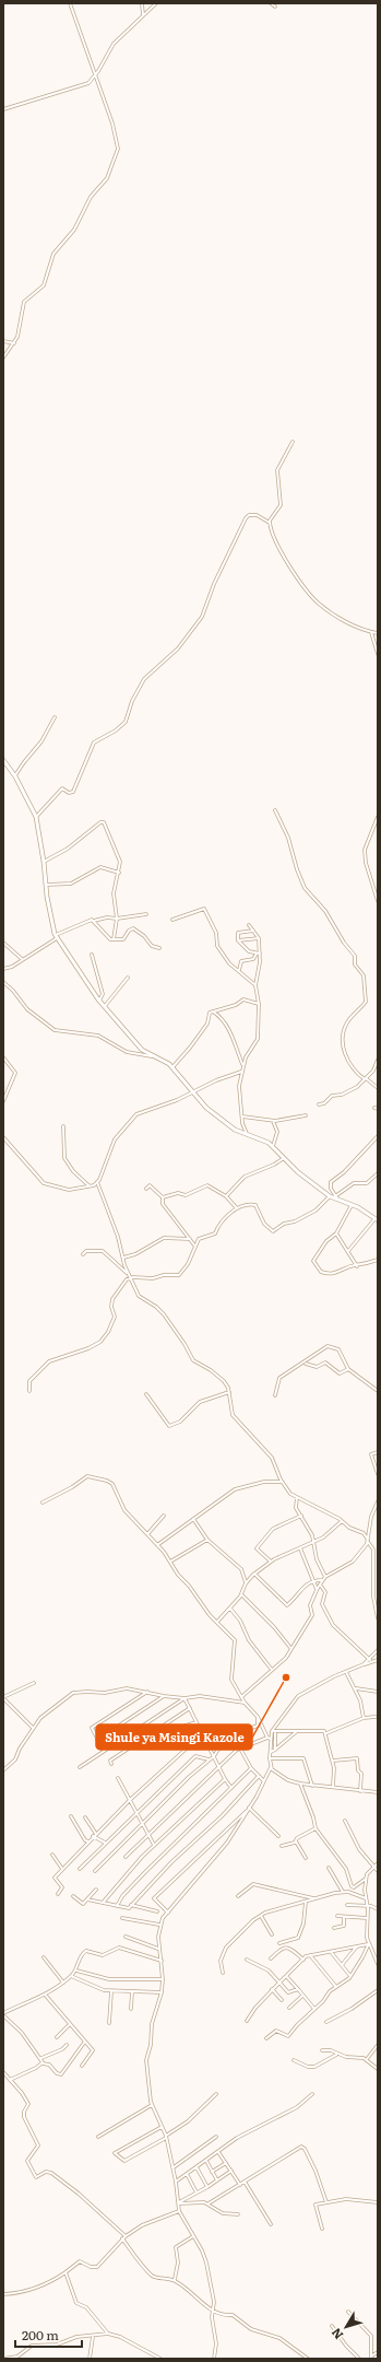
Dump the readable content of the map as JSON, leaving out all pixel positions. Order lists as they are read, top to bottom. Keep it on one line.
{"places":["Shule ya Msingi Kazole"],"scale_bar":"200 m","north":"bottom left"}
